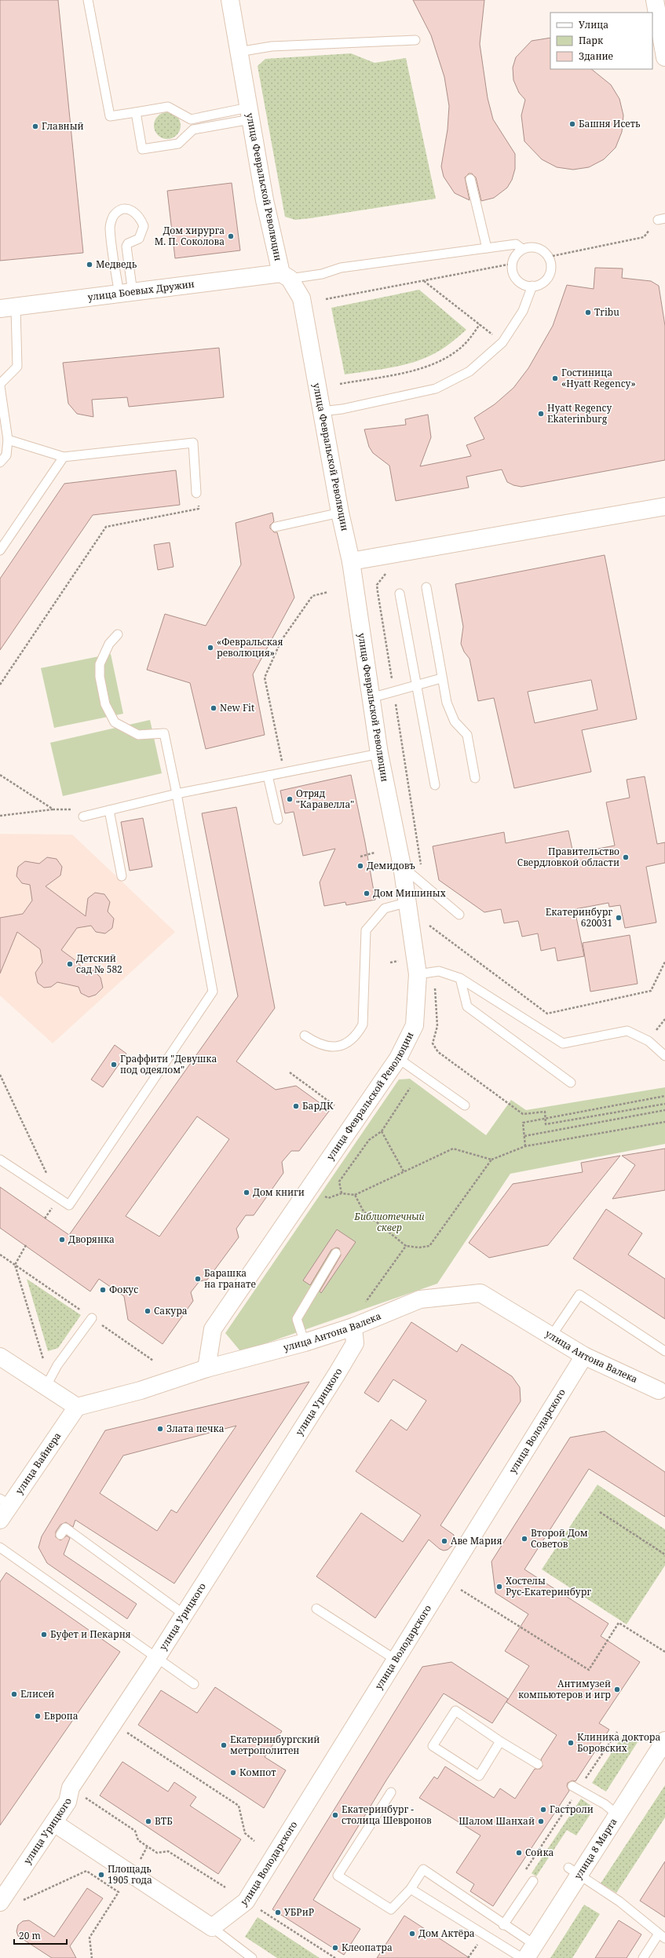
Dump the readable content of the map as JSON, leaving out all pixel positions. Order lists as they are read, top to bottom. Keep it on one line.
{"streets":{"street":["улица Февральской Революции","улица Боевых Дружин","улица Антона Валека","улица Урицкого","улица Володарского","улица Вайнера","улица 8 Марта"]},"crossings":[["улица Февральской Революции","улица Боевых Дружин"],["улица Февральской Революции","улица Антона Валека"],["улица Антона Валека","улица Урицкого"],["улица Антона Валека","улица Володарского"],["улица Антона Валека","улица Вайнера"]],"parks":["Библиотечный сквер"],"places":["Башня Исеть","Главный","Дом хирурга М. П. Соколова","Медведь","Tribu","Гостиница «Hyatt Regency»","Hyatt Regency Ekaterinburg","«Февральская революция»","New Fit","Отряд \"Каравелла\"","Правительство Свердловкой области","Демидовъ","Дом Мишиных","Екатеринбург 620031","Детский сад № 582","Граффити \"Девушка под одеялом\"","БарДК","Дом книги","Дворянка","Барашка на гранате","Фокус","Сакура","Злата печка","Второй Дом Советов","Аве Мария","Хостелы Рус-Екатеринбург","Буфет и Пекарня","Антимузей компьютеров и игр","Елисей","Европа","Клиника доктора Боровских","Екатеринбургский метрополитен","Компот","Гастроли","Екатеринбург - столица Шевронов","ВТБ","Шалом Шанхай","Сойка","Площадь 1905 года","УБРиР","Дом Актёра","Клеопатра"],"legend":["Улица","Парк","Здание"],"scale_bar":"20 m"}
